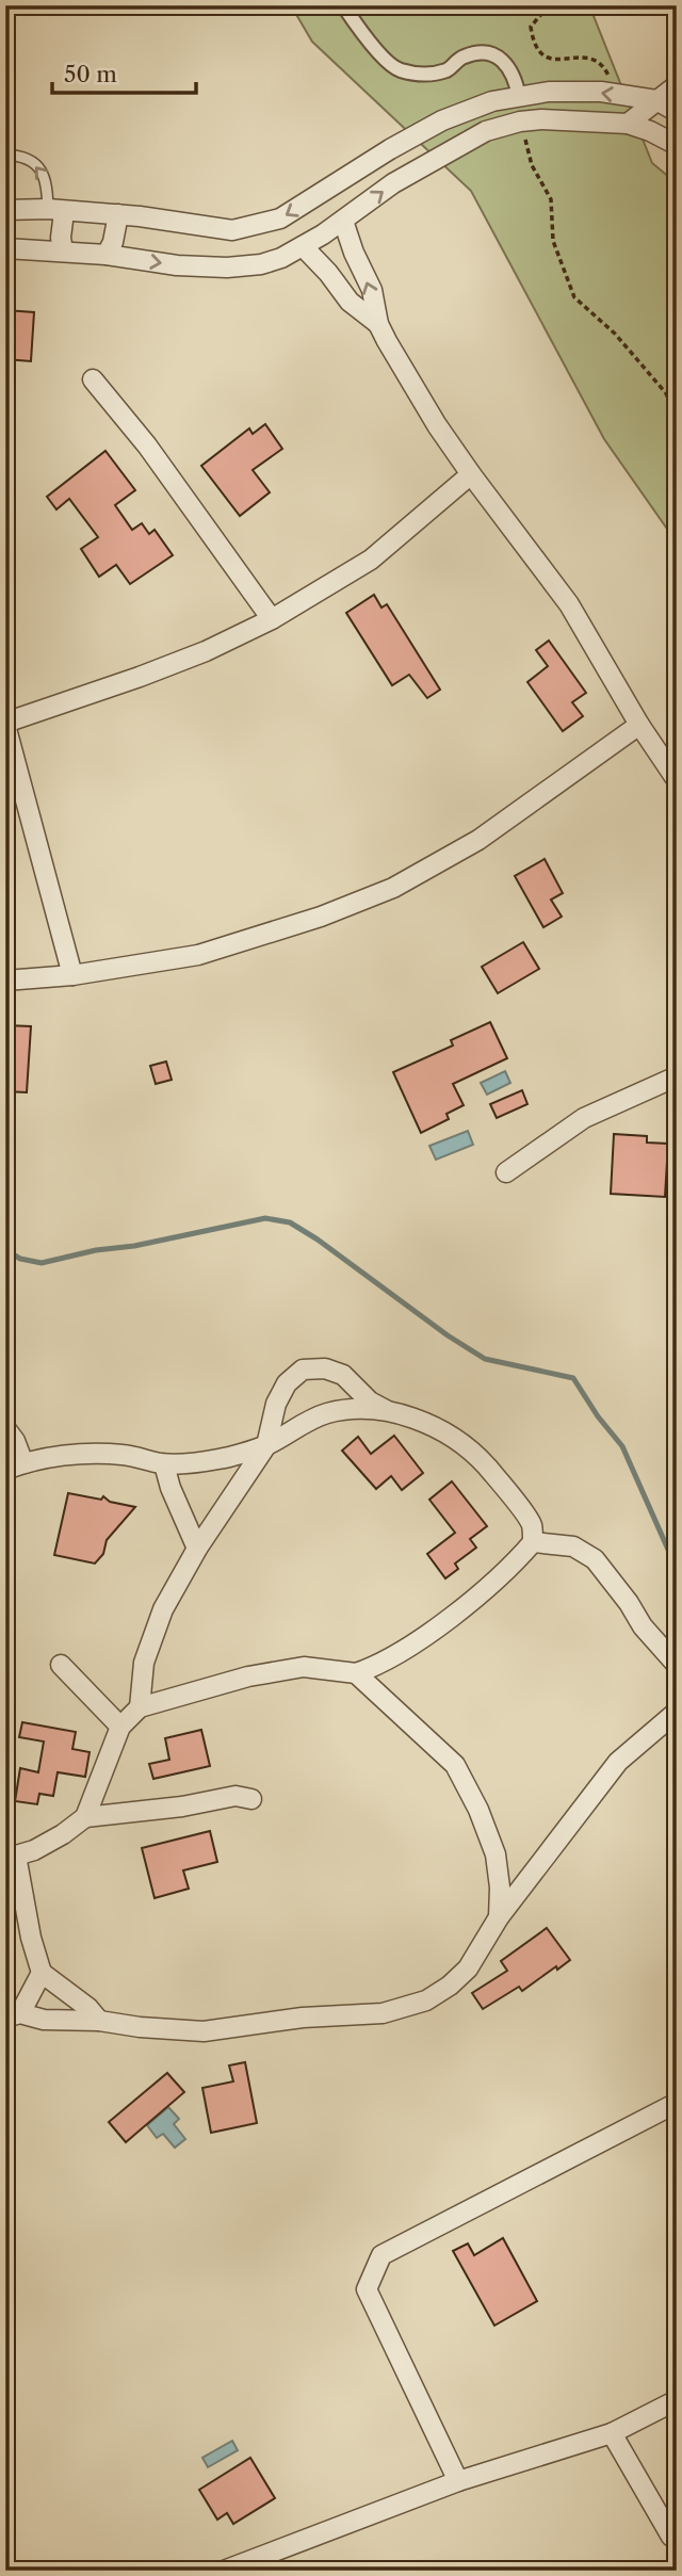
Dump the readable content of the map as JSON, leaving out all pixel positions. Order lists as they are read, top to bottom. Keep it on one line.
{"scale_bar":"50 m"}
